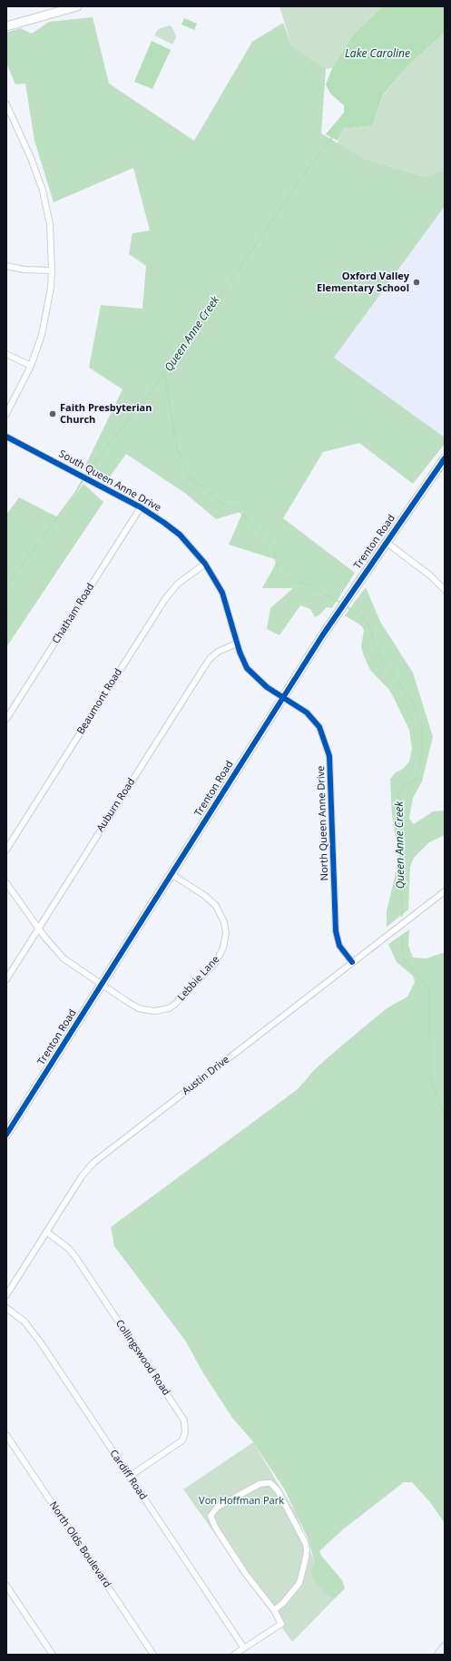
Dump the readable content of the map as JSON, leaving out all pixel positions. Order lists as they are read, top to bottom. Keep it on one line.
{"streets":{"main road":["Trenton Road"],"street":["South Queen Anne Drive","Chatham Road","Beaumont Road","Auburn Road","North Queen Anne Drive","Lebbie Lane","Austin Drive","Collingswood Road","Cardiff Road","North Olds Boulevard"]},"crossings":[["South Queen Anne Drive","Trenton Road"],["South Queen Anne Drive","Chatham Road"],["South Queen Anne Drive","Beaumont Road"],["South Queen Anne Drive","Auburn Road"],["South Queen Anne Drive","North Queen Anne Drive"],["Trenton Road","North Queen Anne Drive"],["Trenton Road","Lebbie Lane"],["Auburn Road","Lebbie Lane"],["North Queen Anne Drive","Austin Drive"],["Austin Drive","Collingswood Road"],["Collingswood Road","Cardiff Road"]],"water":["Lake Caroline","Queen Anne Creek"],"parks":["Von Hoffman Park"],"places":["Oxford Valley Elementary School","Faith Presbyterian Church"]}
